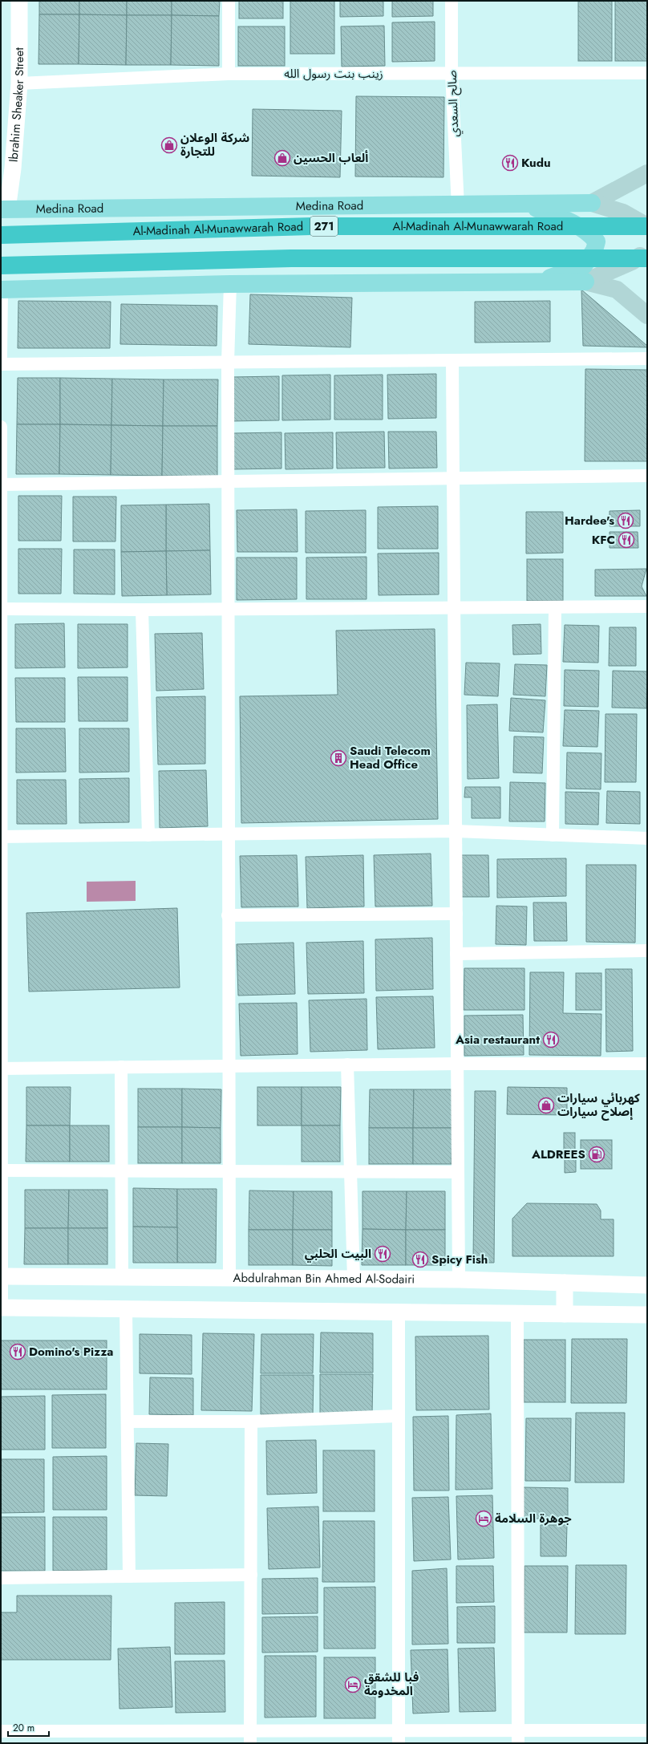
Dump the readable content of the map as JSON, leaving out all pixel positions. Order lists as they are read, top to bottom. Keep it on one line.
{"streets":{"highway":["271","Al-Madinah Al-Munawwarah Road"],"main road":["Medina Road"],"street":["زينب بنت رسول الله","صالح السعدي","Ibrahim Sheaker Street","Abdulrahman Bin Ahmed Al-Sodairi"]},"crossings":[["زينب بنت رسول الله","صالح السعدي"],["زينب بنت رسول الله","Ibrahim Sheaker Street"],["صالح السعدي","Medina Road"],["Ibrahim Sheaker Street","Medina Road"],["Medina Road","Al-Madinah Al-Munawwarah Road"]],"places":{"shop":["شركة الوعلان للتجارة","ألعاب الحسين","كهربائي سيارات إصلاح سيارات"],"restaurant":["Kudu","Hardee's","KFC","Asia restaurant","البيت الحلبي","Spicy Fish","Domino's Pizza"],"building":["Saudi Telecom Head Office"],"fuel station":["ALDREES"],"hotel":["جوهرة السلامة","فبا للشقق المخدومة"]},"scale_bar":"20 m"}
